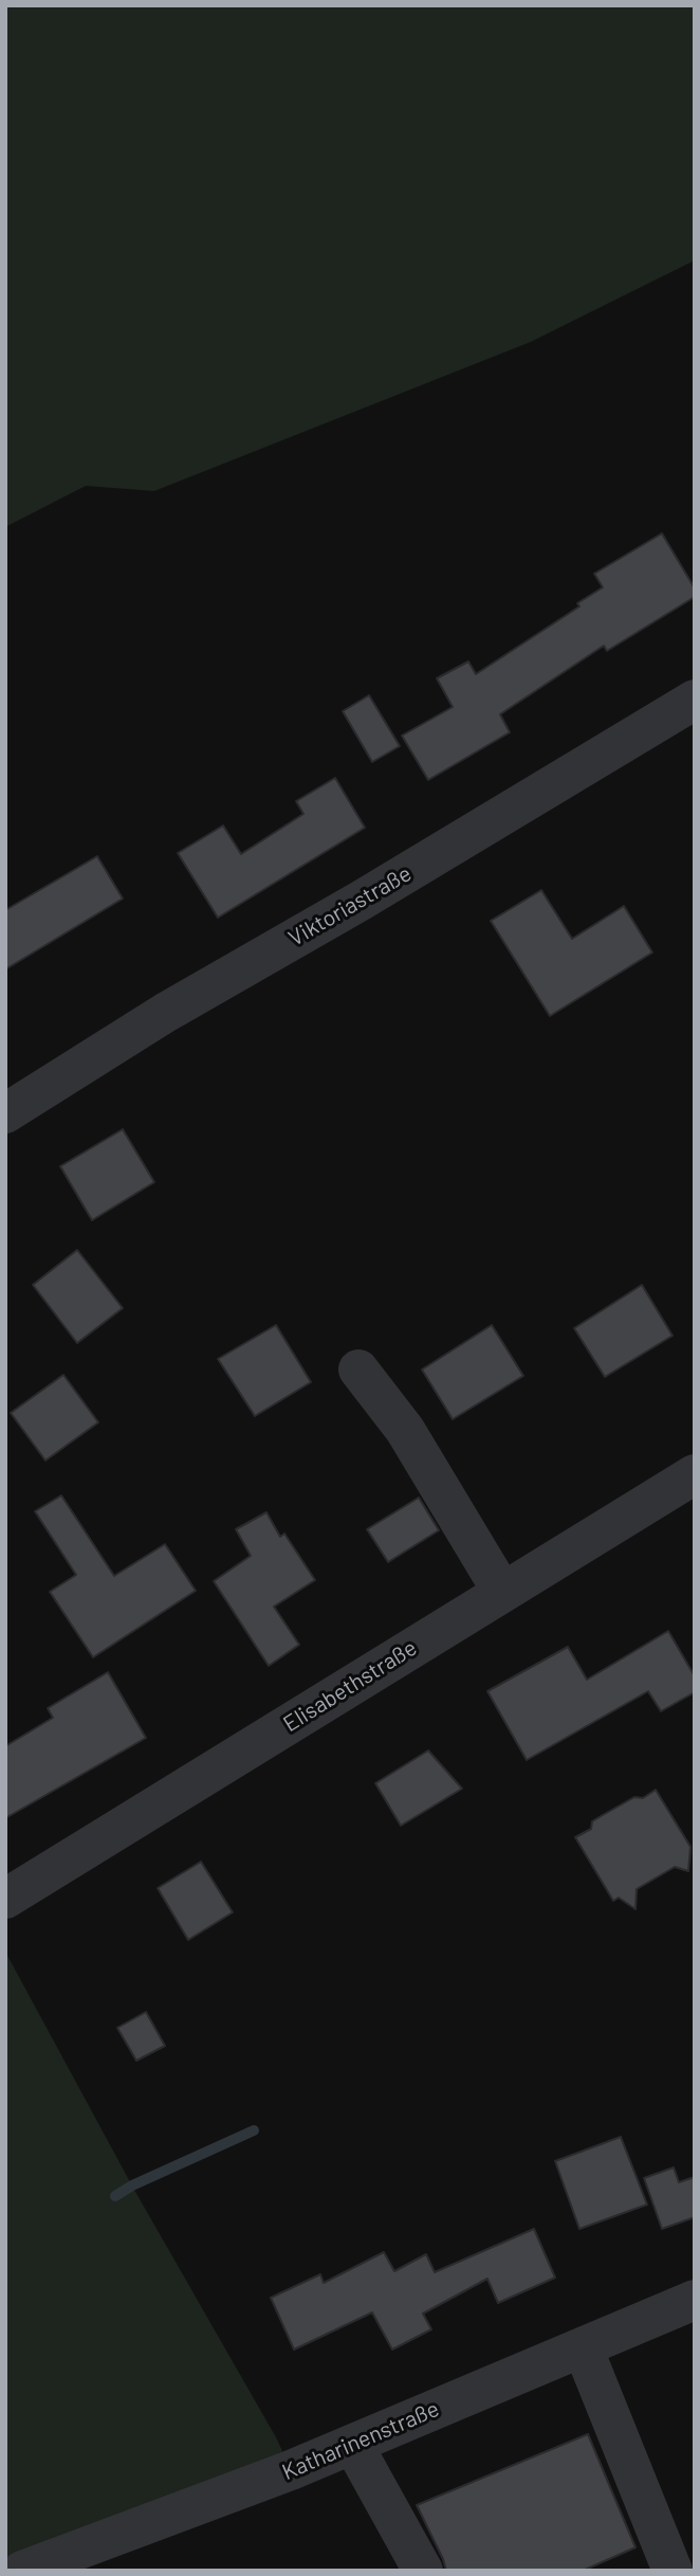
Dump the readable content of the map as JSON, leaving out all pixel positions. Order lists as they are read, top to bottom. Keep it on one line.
{"streets":{"street":["Viktoriastraße","Elisabethstraße","Katharinenstraße"]}}
